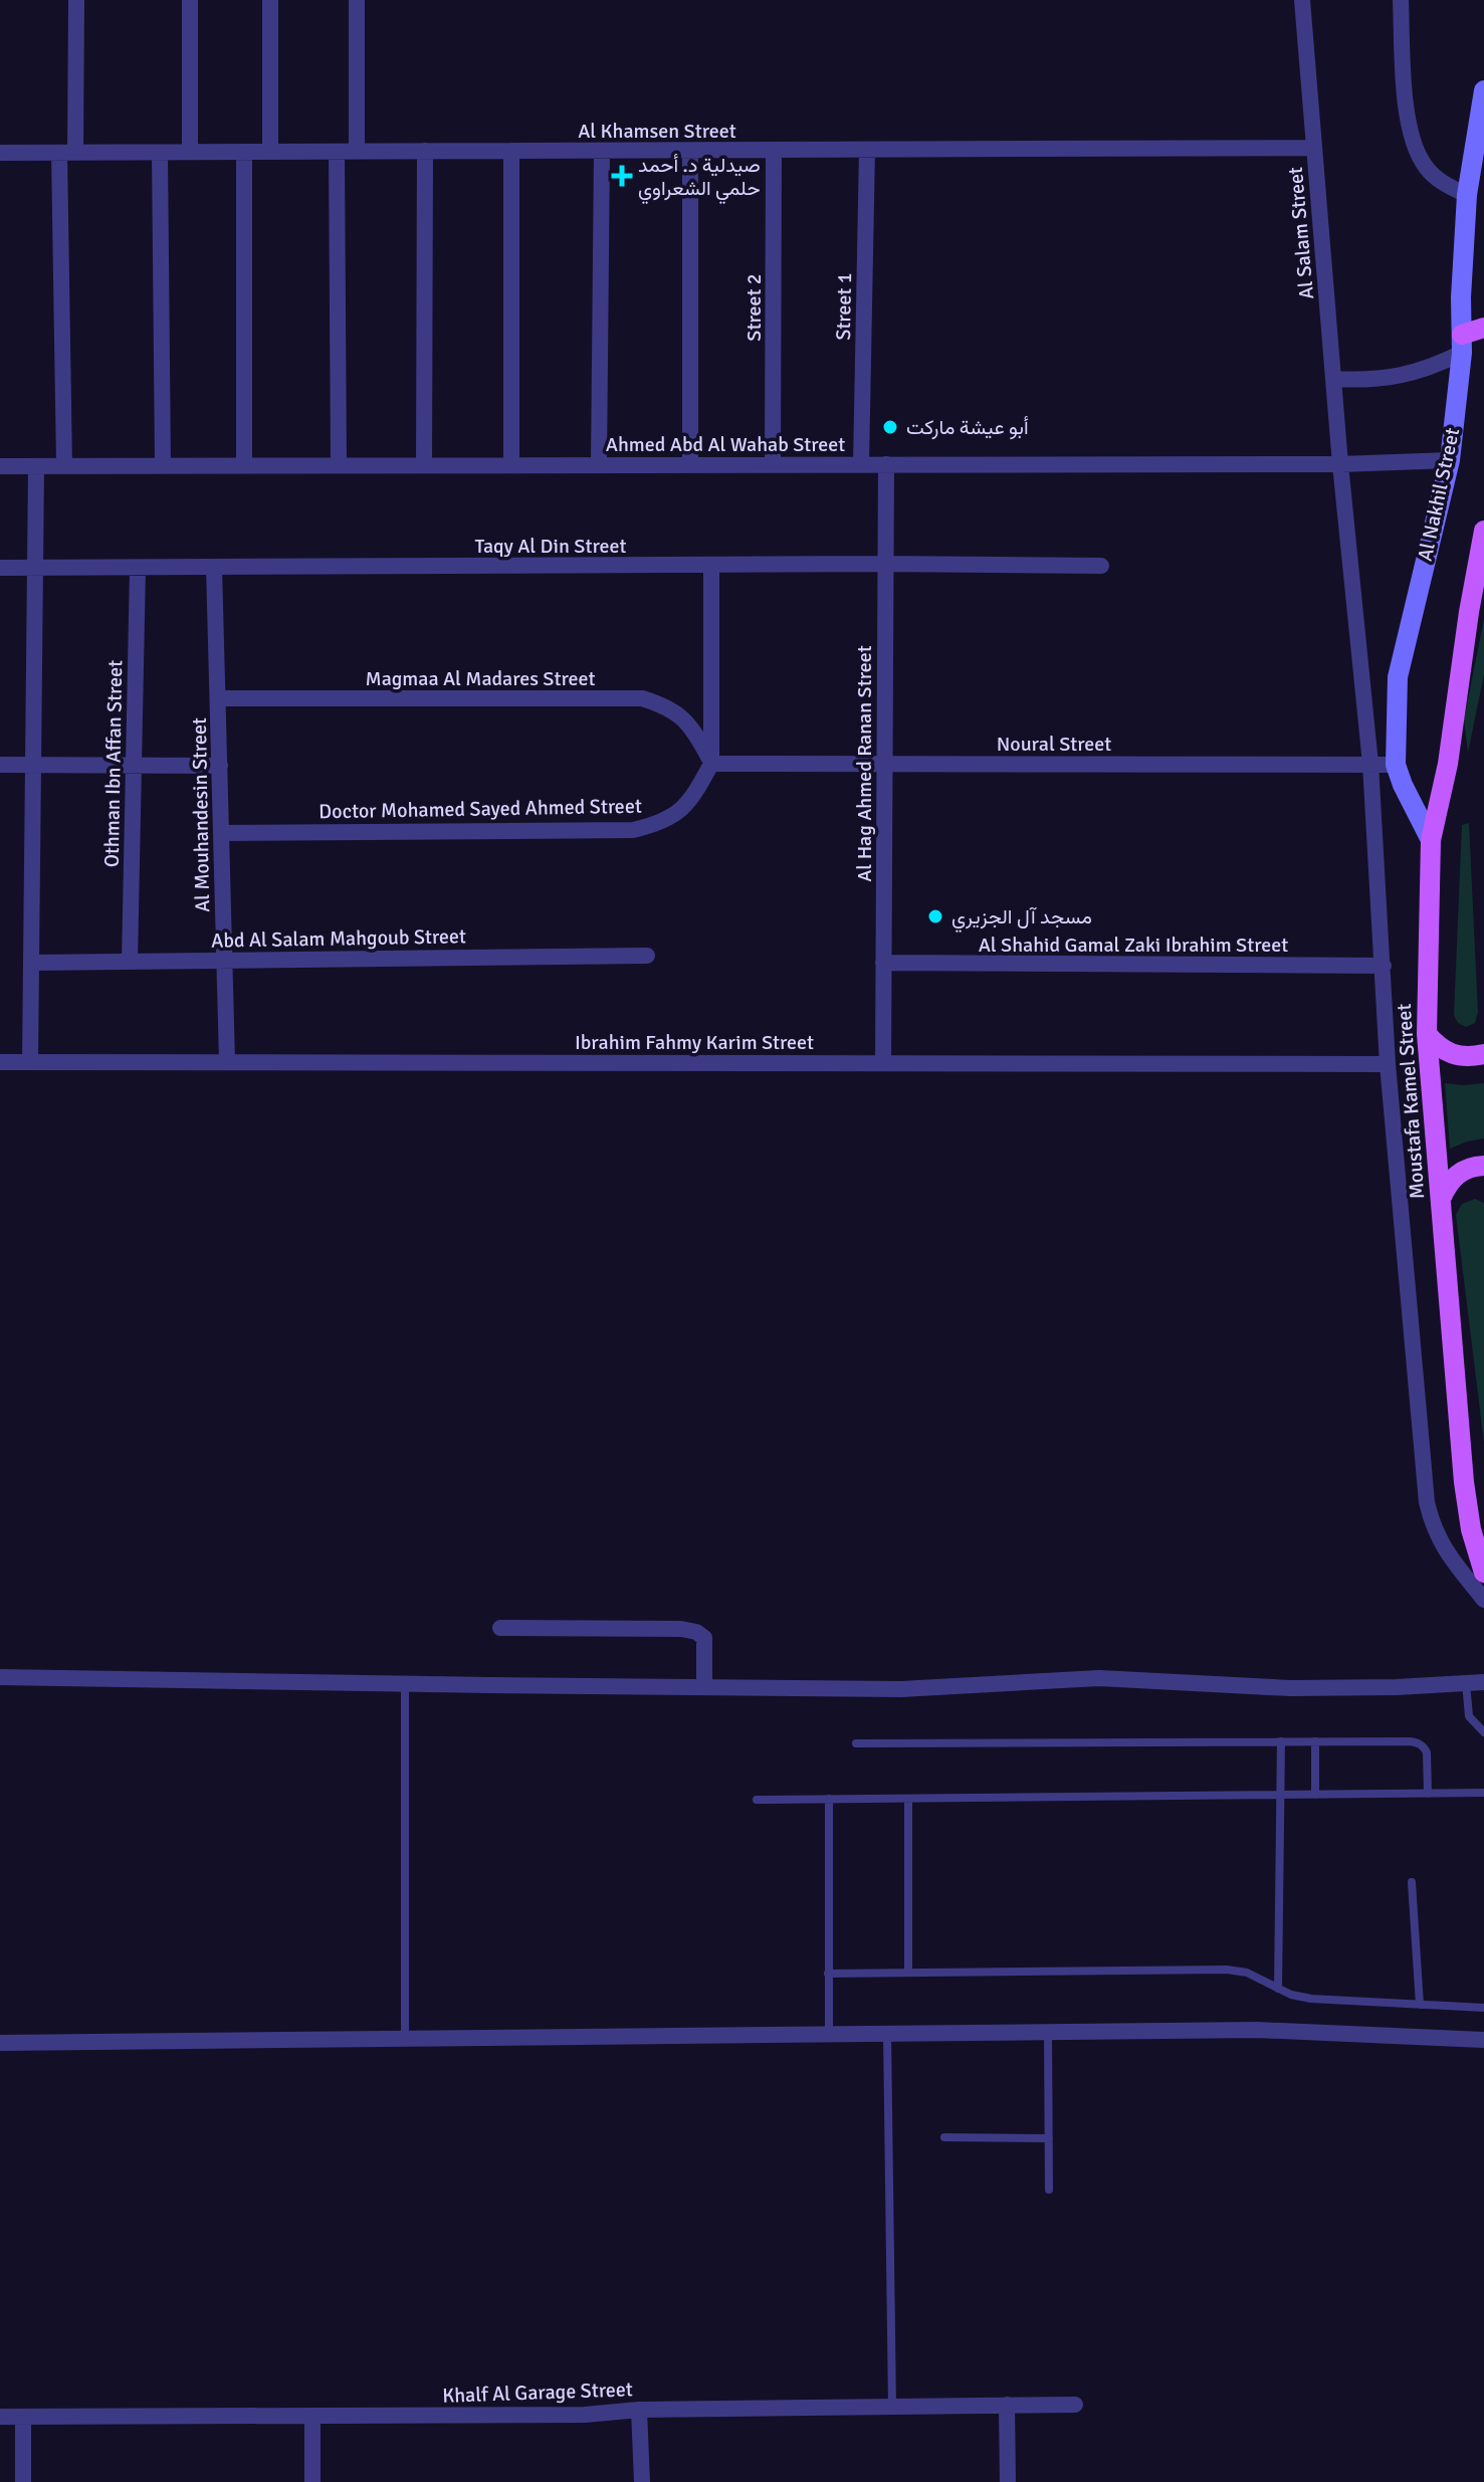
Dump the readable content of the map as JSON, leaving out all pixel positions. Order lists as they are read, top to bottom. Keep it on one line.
{"streets":{"main road":["Al Nakhil Street","Moustafa Kamel Street"],"street":["Al Khamsen Street","Al Salam Street","Street 1","Street 2","Ahmed Abd Al Wahab Street","Taqy Al Din Street","Magmaa Al Madares Street","Noural Street","Othman Ibn Affan Street","Al Hag Ahmed Ranan Street","Doctor Mohamed Sayed Ahmed Street","Al Mouhandesin Street","Abd Al Salam Mahgoub Street","Al Shahid Gamal Zaki Ibrahim Street","Ibrahim Fahmy Karim Street","Khalf Al Garage Street"]},"crossings":[["Al Khamsen Street","Al Salam Street"],["Al Khamsen Street","Street 1"],["Al Khamsen Street","Street 2"],["Al Salam Street","Ahmed Abd Al Wahab Street"],["Al Salam Street","Noural Street"],["Al Salam Street","Al Shahid Gamal Zaki Ibrahim Street"],["Al Salam Street","Ibrahim Fahmy Karim Street"],["Street 1","Ahmed Abd Al Wahab Street"],["Street 2","Ahmed Abd Al Wahab Street"],["Ahmed Abd Al Wahab Street","Al Nakhil Street"],["Ahmed Abd Al Wahab Street","Al Hag Ahmed Ranan Street"],["Al Nakhil Street","Noural Street"],["Al Nakhil Street","Moustafa Kamel Street"],["Taqy Al Din Street","Othman Ibn Affan Street"],["Taqy Al Din Street","Al Hag Ahmed Ranan Street"],["Taqy Al Din Street","Al Mouhandesin Street"],["Magmaa Al Madares Street","Noural Street"],["Magmaa Al Madares Street","Doctor Mohamed Sayed Ahmed Street"],["Magmaa Al Madares Street","Al Mouhandesin Street"],["Noural Street","Al Hag Ahmed Ranan Street"],["Noural Street","Doctor Mohamed Sayed Ahmed Street"],["Othman Ibn Affan Street","Abd Al Salam Mahgoub Street"],["Al Hag Ahmed Ranan Street","Al Shahid Gamal Zaki Ibrahim Street"],["Al Hag Ahmed Ranan Street","Ibrahim Fahmy Karim Street"],["Doctor Mohamed Sayed Ahmed Street","Al Mouhandesin Street"],["Al Mouhandesin Street","Abd Al Salam Mahgoub Street"],["Al Mouhandesin Street","Ibrahim Fahmy Karim Street"]],"places":{"health":["صيدلية د. أحمد حلمي الشعراوي"],"other":["أبو عيشة ماركت","مسجد آل الجزيري"]}}
